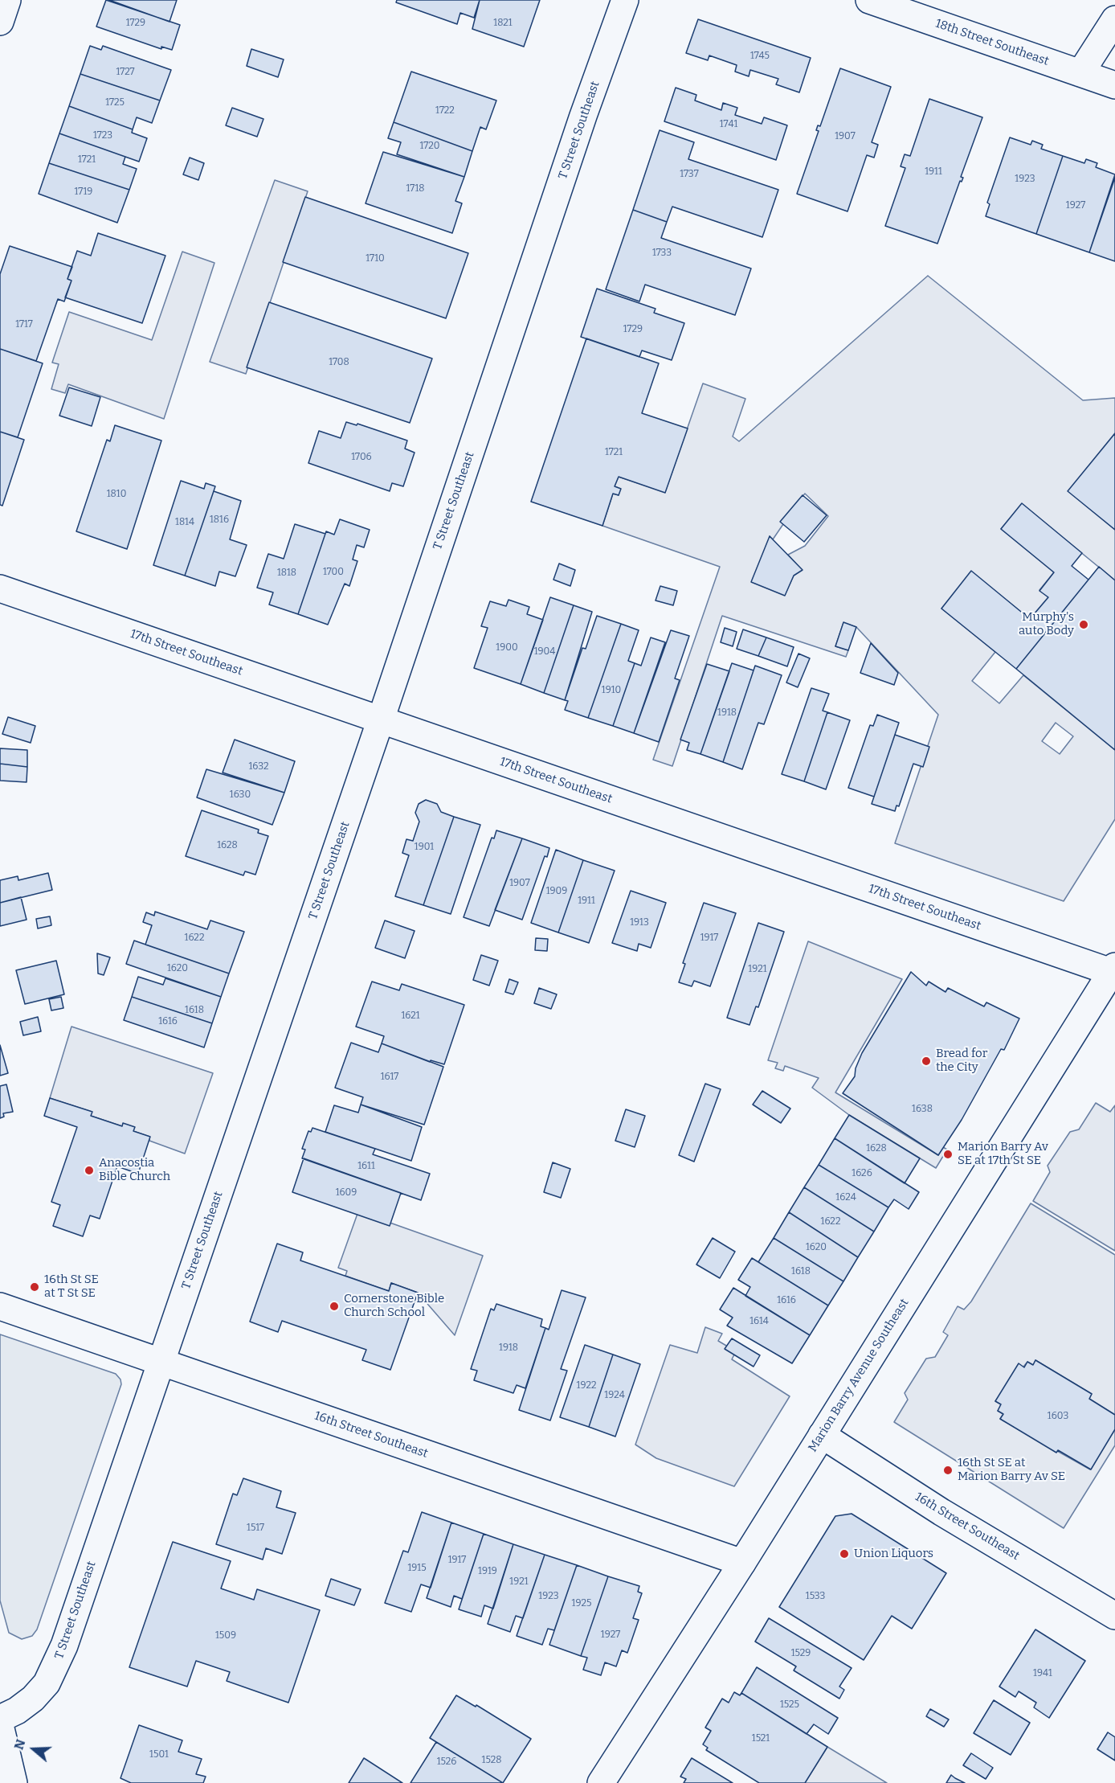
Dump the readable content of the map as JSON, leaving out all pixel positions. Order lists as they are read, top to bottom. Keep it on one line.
{"streets":{"street":["18th Street Southeast","T Street Southeast","17th Street Southeast","Marion Barry Avenue Southeast","16th Street Southeast"]},"crossings":[["T Street Southeast","17th Street Southeast"],["T Street Southeast","16th Street Southeast"],["17th Street Southeast","Marion Barry Avenue Southeast"],["Marion Barry Avenue Southeast","16th Street Southeast"]],"places":["Murphy's auto Body","Bread for the City","Marion Barry Av SE at 17th St SE","Anacostia Bible Church","16th St SE at T St SE","Cornerstone Bible Church School","16th St SE at Marion Barry Av SE","Union Liquors"],"house_numbers":["1729","1821","1745","1727","1725","1722","1741","1723","1907","1720","1721","1911","1737","1923","1718","1719","1927","1733","1710","1717","1729","1708","1721","1706","1810","1816","1814","1700","1818","1900","1904","1910","1918","1632","1630","1628","1901","1907","1909","1911","1913","1622","1917","1620","1921","1618","1621","1616","1617","1638","1628","1611","1626","1609","1624","1622","1620","1618","1616","1614","1918","1922","1924","1603","1517","1917","1915","1919","1921","1923","1533","1925","1927","1509","1529","1941","1525","1521","1501","1528","1526"],"north":"left"}
